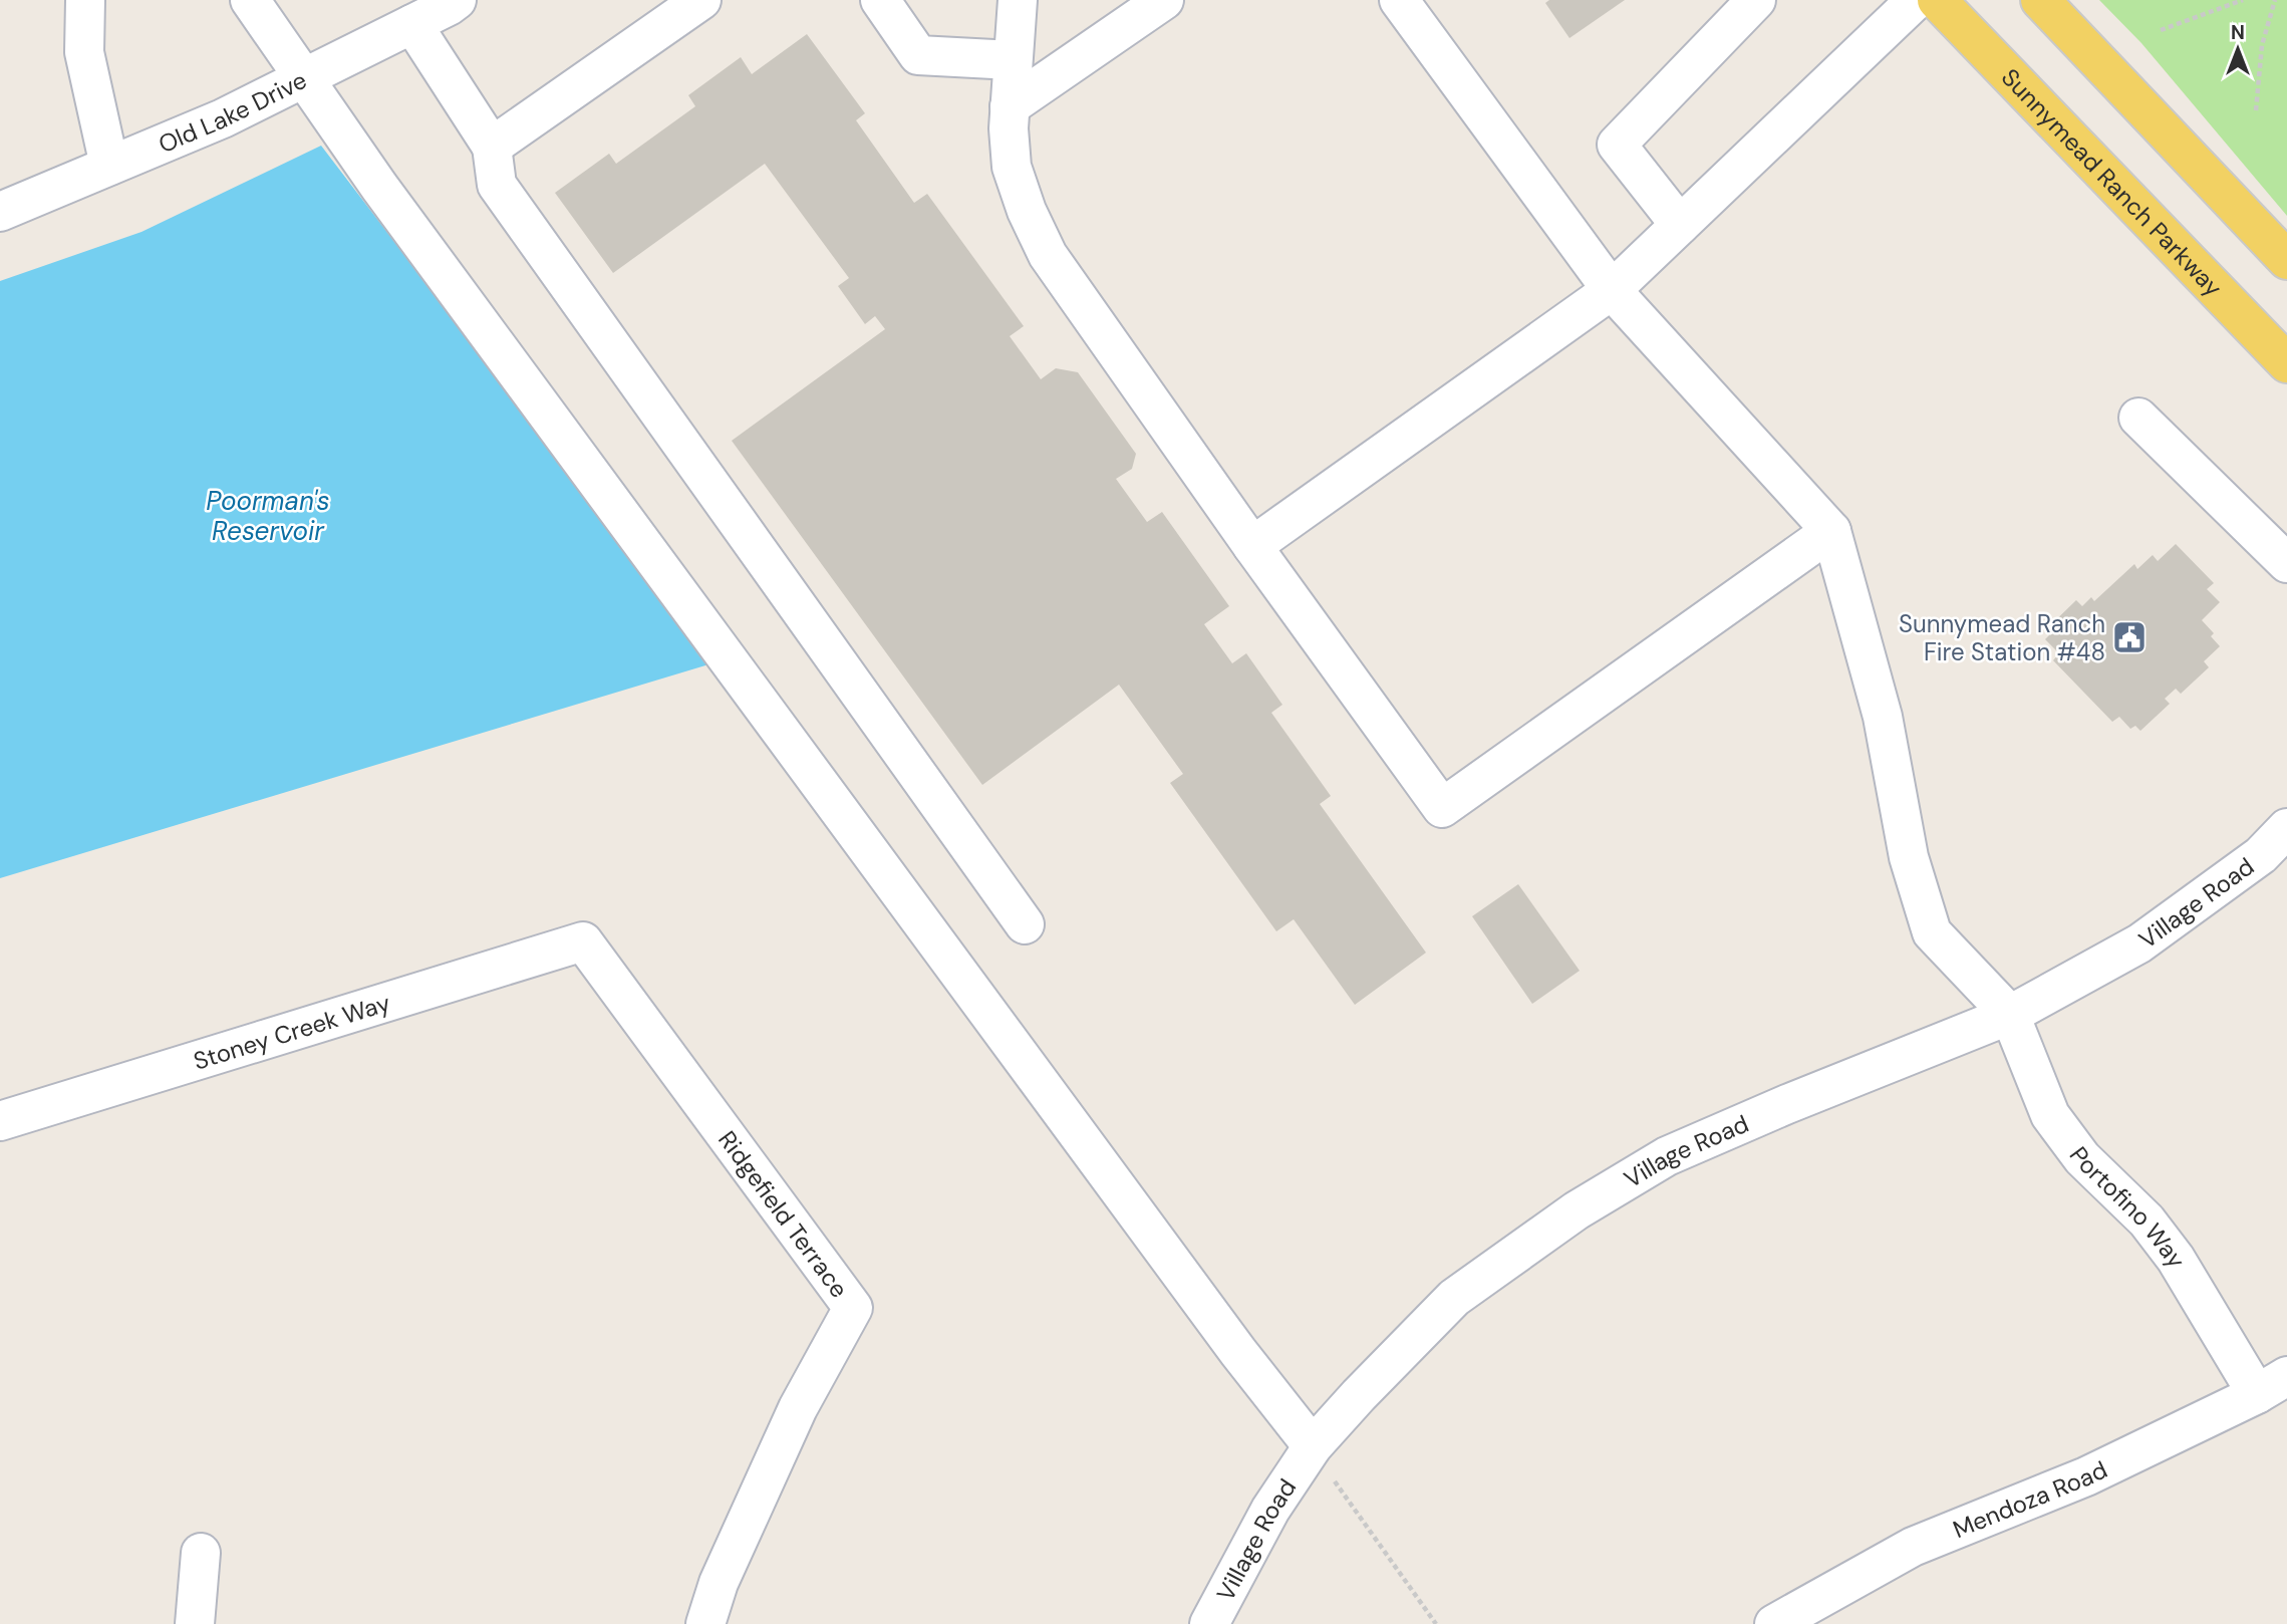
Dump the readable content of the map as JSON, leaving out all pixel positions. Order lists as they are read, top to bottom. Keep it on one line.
{"streets":{"main road":["Sunnymead Ranch Parkway"],"street":["Old Lake Drive","Village Road","Stoney Creek Way","Portofino Way","Ridgefield Terrace","Mendoza Road"]},"crossings":[["Village Road","Portofino Way"],["Stoney Creek Way","Ridgefield Terrace"],["Portofino Way","Mendoza Road"]],"water":["Poorman's Reservoir"],"places":{"public building":["Sunnymead Ranch Fire Station #48"]},"north":"top"}
